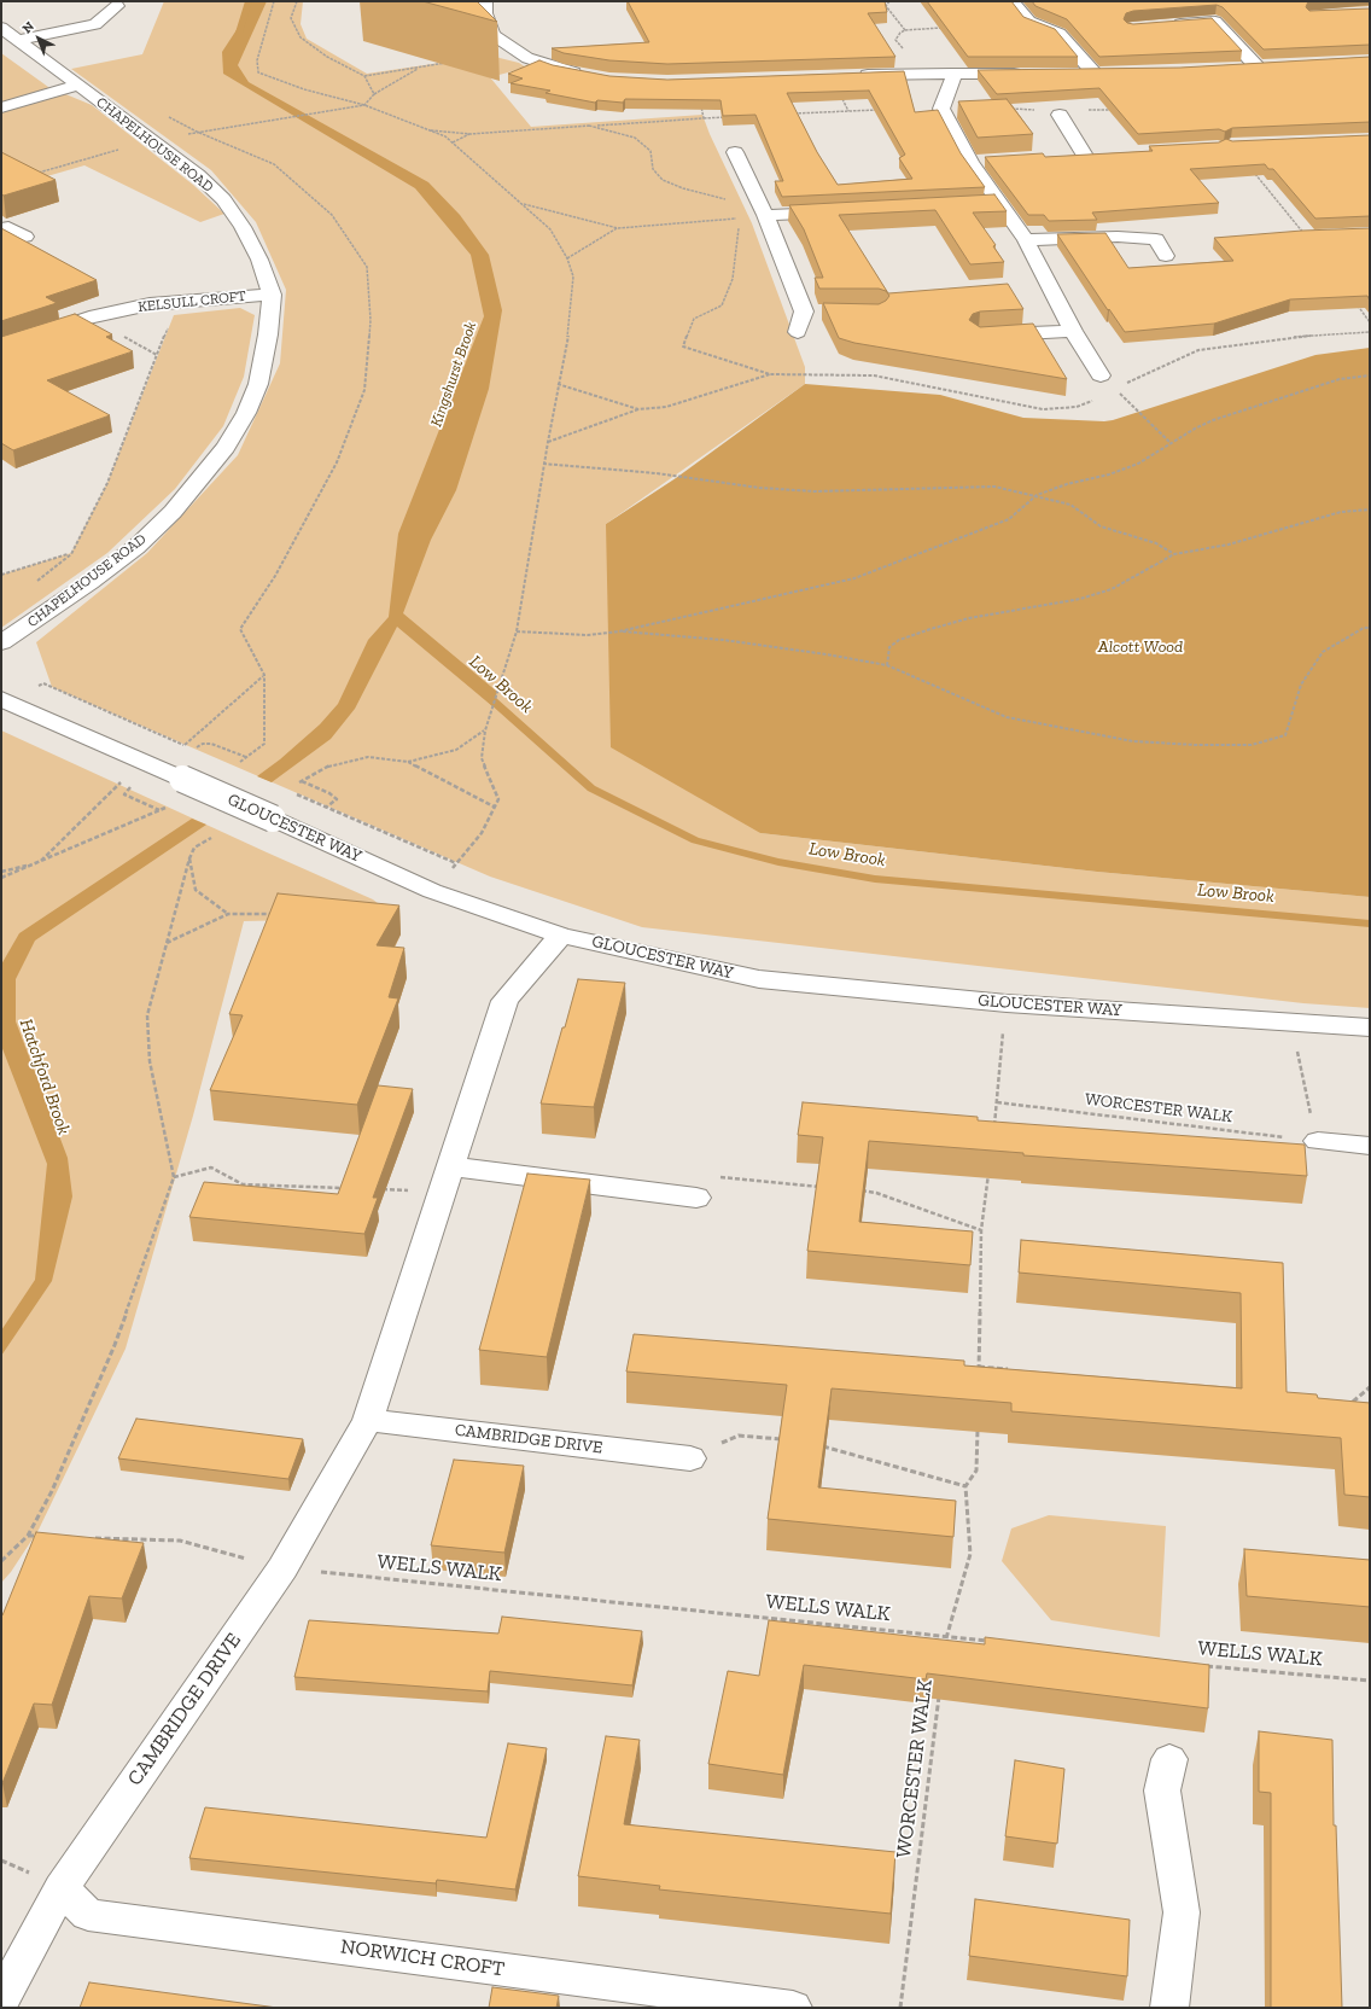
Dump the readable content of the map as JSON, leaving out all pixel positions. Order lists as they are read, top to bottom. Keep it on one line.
{"streets":{"street":["CHAPELHOUSE ROAD","KELSULL CROFT","GLOUCESTER WAY","CAMBRIDGE DRIVE","NORWICH CROFT"],"path":["WORCESTER WALK","WELLS WALK"]},"crossings":[["CHAPELHOUSE ROAD","KELSULL CROFT"],["GLOUCESTER WAY","CAMBRIDGE DRIVE"],["CAMBRIDGE DRIVE","WELLS WALK"],["CAMBRIDGE DRIVE","NORWICH CROFT"]],"water":["Kingshurst Brook","Low Brook","Hatchford Brook"],"parks":["Alcott Wood"],"north":"top left"}
